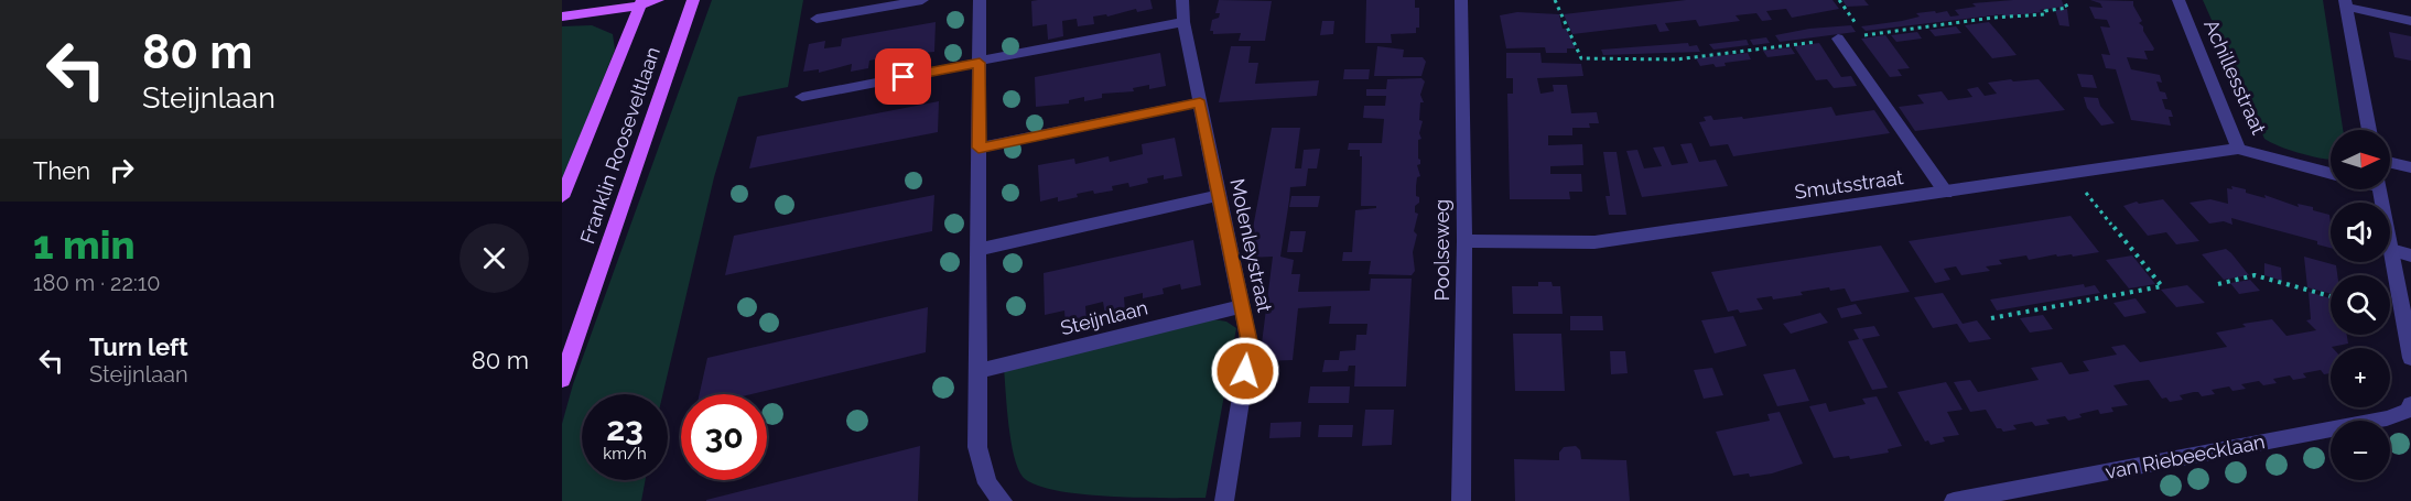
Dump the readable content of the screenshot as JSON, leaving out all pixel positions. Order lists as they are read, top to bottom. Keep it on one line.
{"streets":{"main road":["Franklin Rooseveltlaan"],"street":["Achillesstraat","Smutsstraat","Molenleystraat","Poolseweg","Steijnlaan","van Riebeecklaan"]},"crossings":[["Achillesstraat","Smutsstraat"],["Smutsstraat","Poolseweg"],["Molenleystraat","Steijnlaan"]],"north":"right","page":{"turn":["80 m","Steijnlaan"],"map_buttons":["+","−"],"then":"Then","heading":["1 min","180 m · 22:10"],"list":[{"name":"Turn left","note":"Steijnlaan","value":"80 m"}],"speed":"23 km/h","limit":"30"}}
